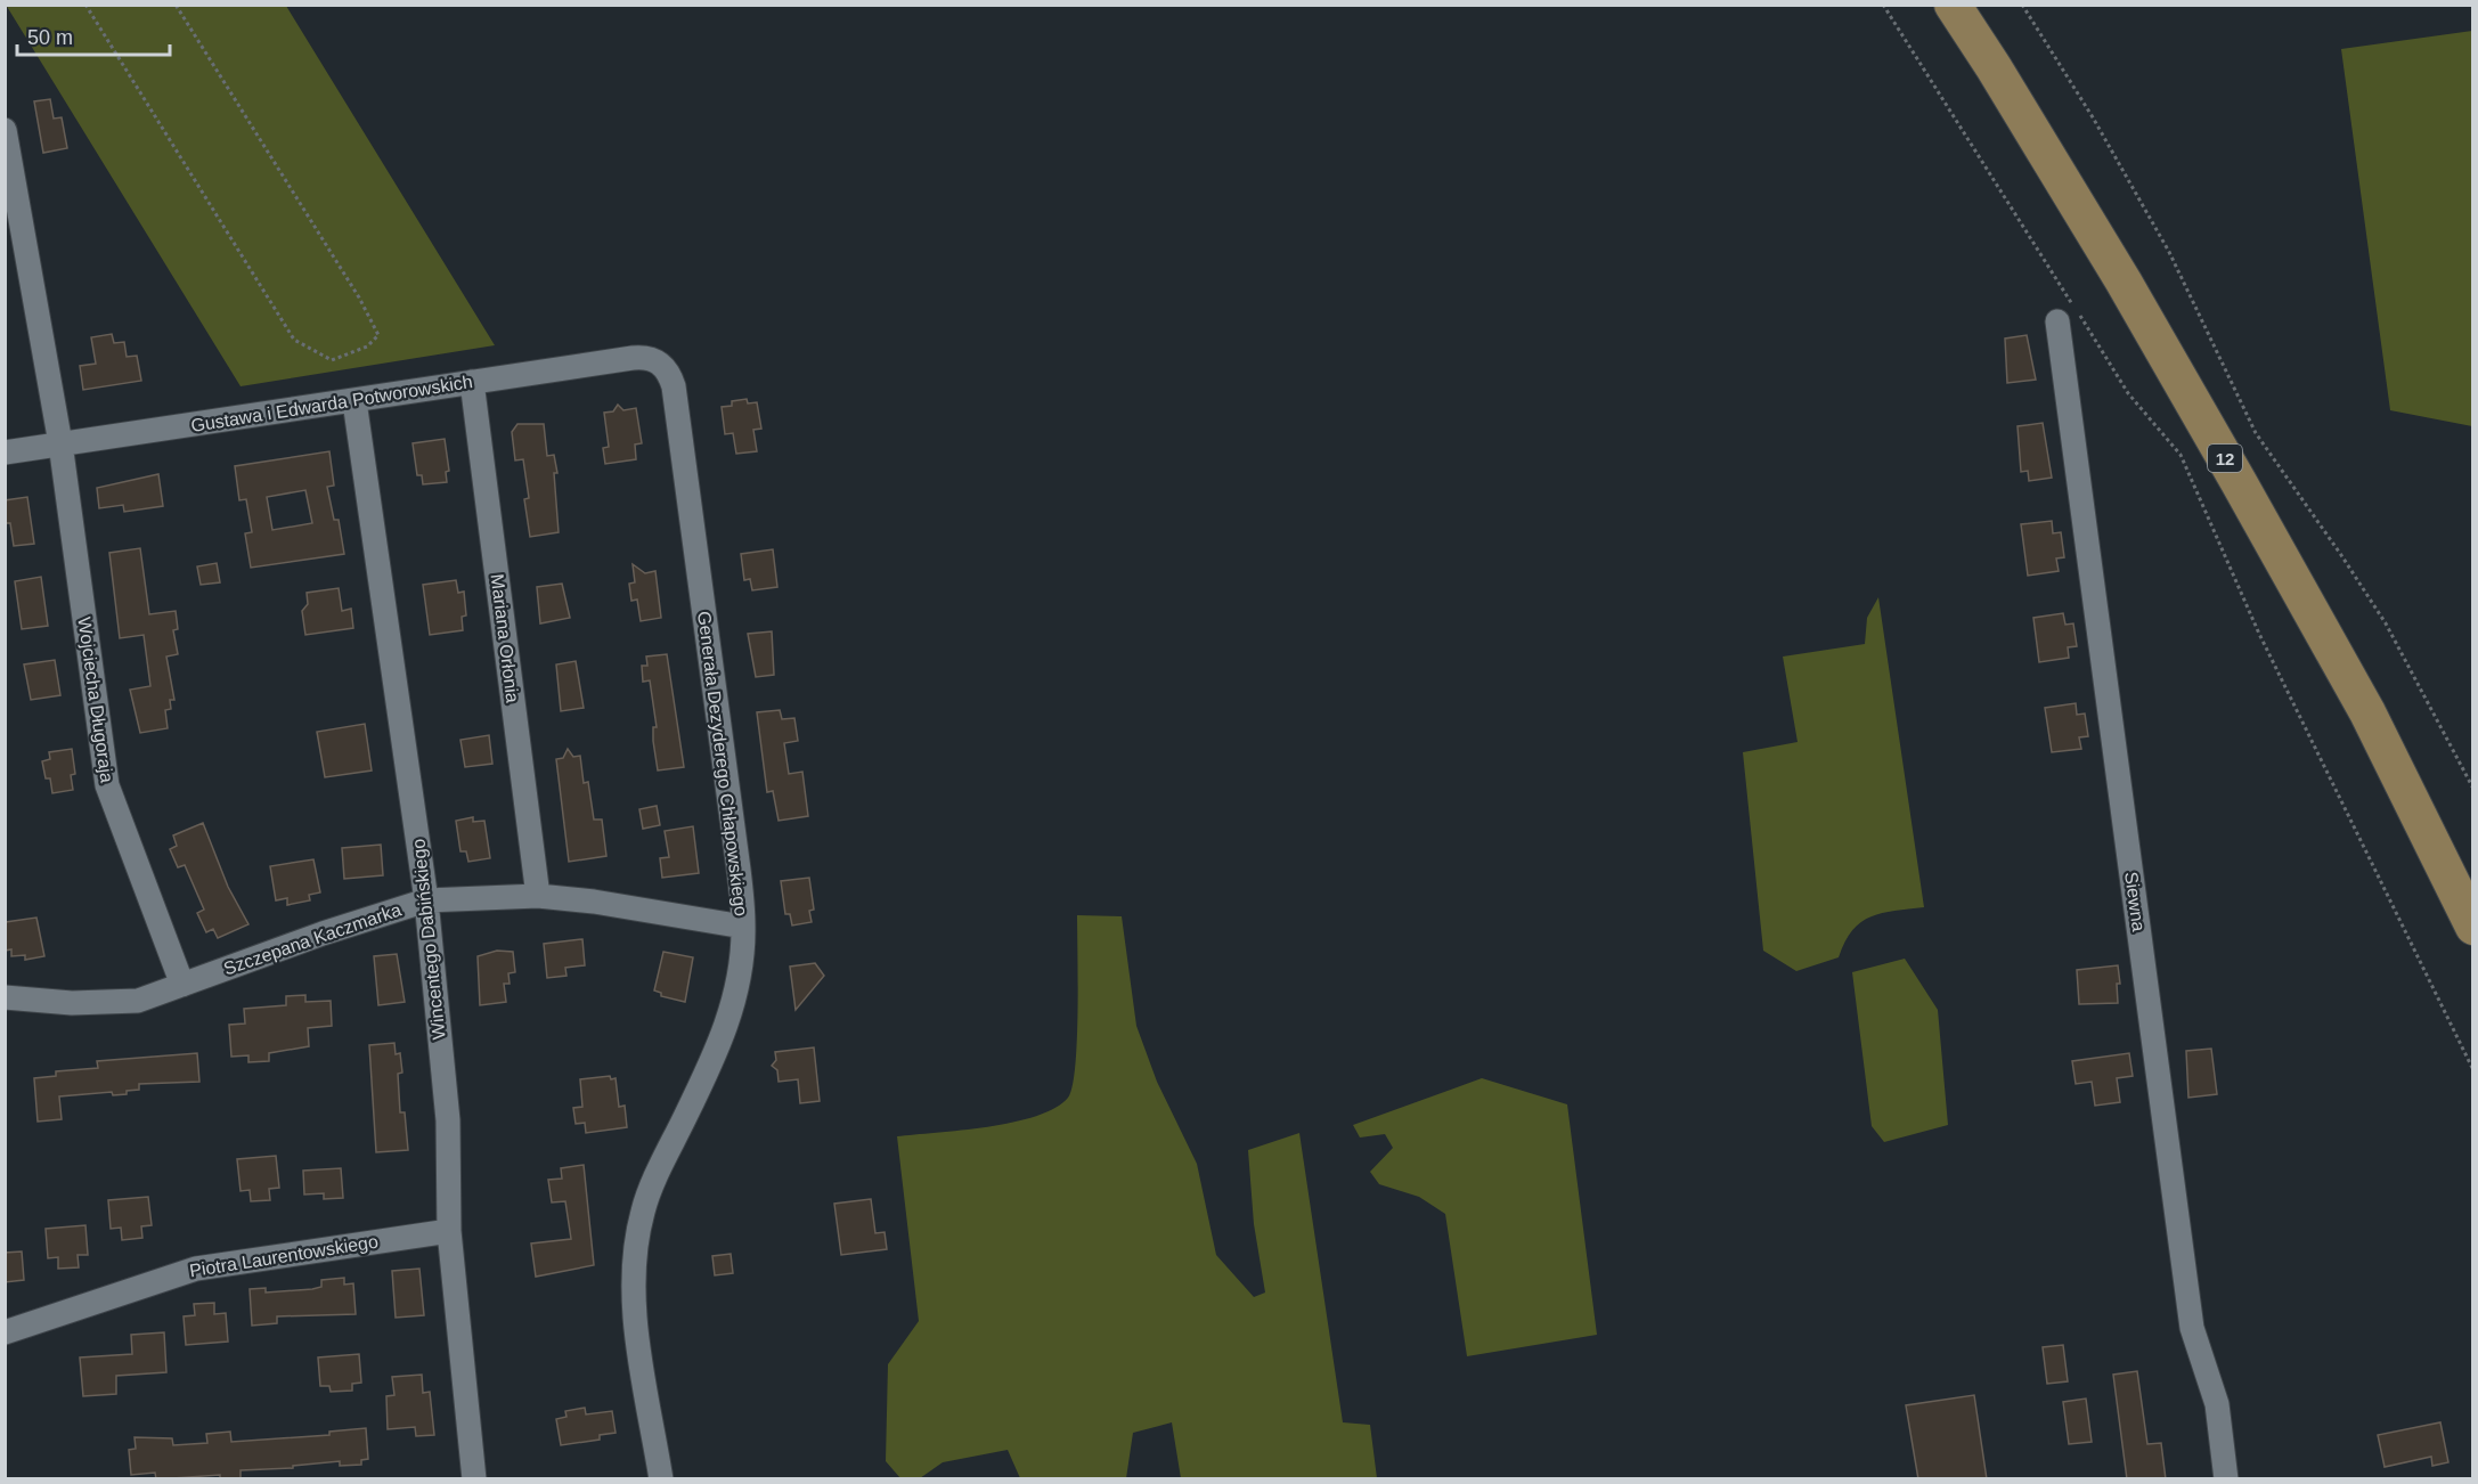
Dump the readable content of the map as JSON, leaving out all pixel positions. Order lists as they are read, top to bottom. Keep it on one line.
{"streets":{"main road":["12"],"street":["Gustawa i Edwarda Potworowskich","Mariana Orłonia","Wojciecha Długoraja","Generała Dezyderego Chłapowskiego","Siewna","Szczepana Kaczmarka","Wincentego Dabińskiego","Piotra Laurentowskiego"]},"crossings":[["Gustawa i Edwarda Potworowskich","Mariana Orłonia"],["Gustawa i Edwarda Potworowskich","Wojciecha Długoraja"],["Gustawa i Edwarda Potworowskich","Generała Dezyderego Chłapowskiego"],["Gustawa i Edwarda Potworowskich","Wincentego Dabińskiego"],["Mariana Orłonia","Szczepana Kaczmarka"],["Wojciecha Długoraja","Szczepana Kaczmarka"],["Generała Dezyderego Chłapowskiego","Szczepana Kaczmarka"],["Szczepana Kaczmarka","Wincentego Dabińskiego"],["Wincentego Dabińskiego","Piotra Laurentowskiego"]],"scale_bar":"50 m"}
